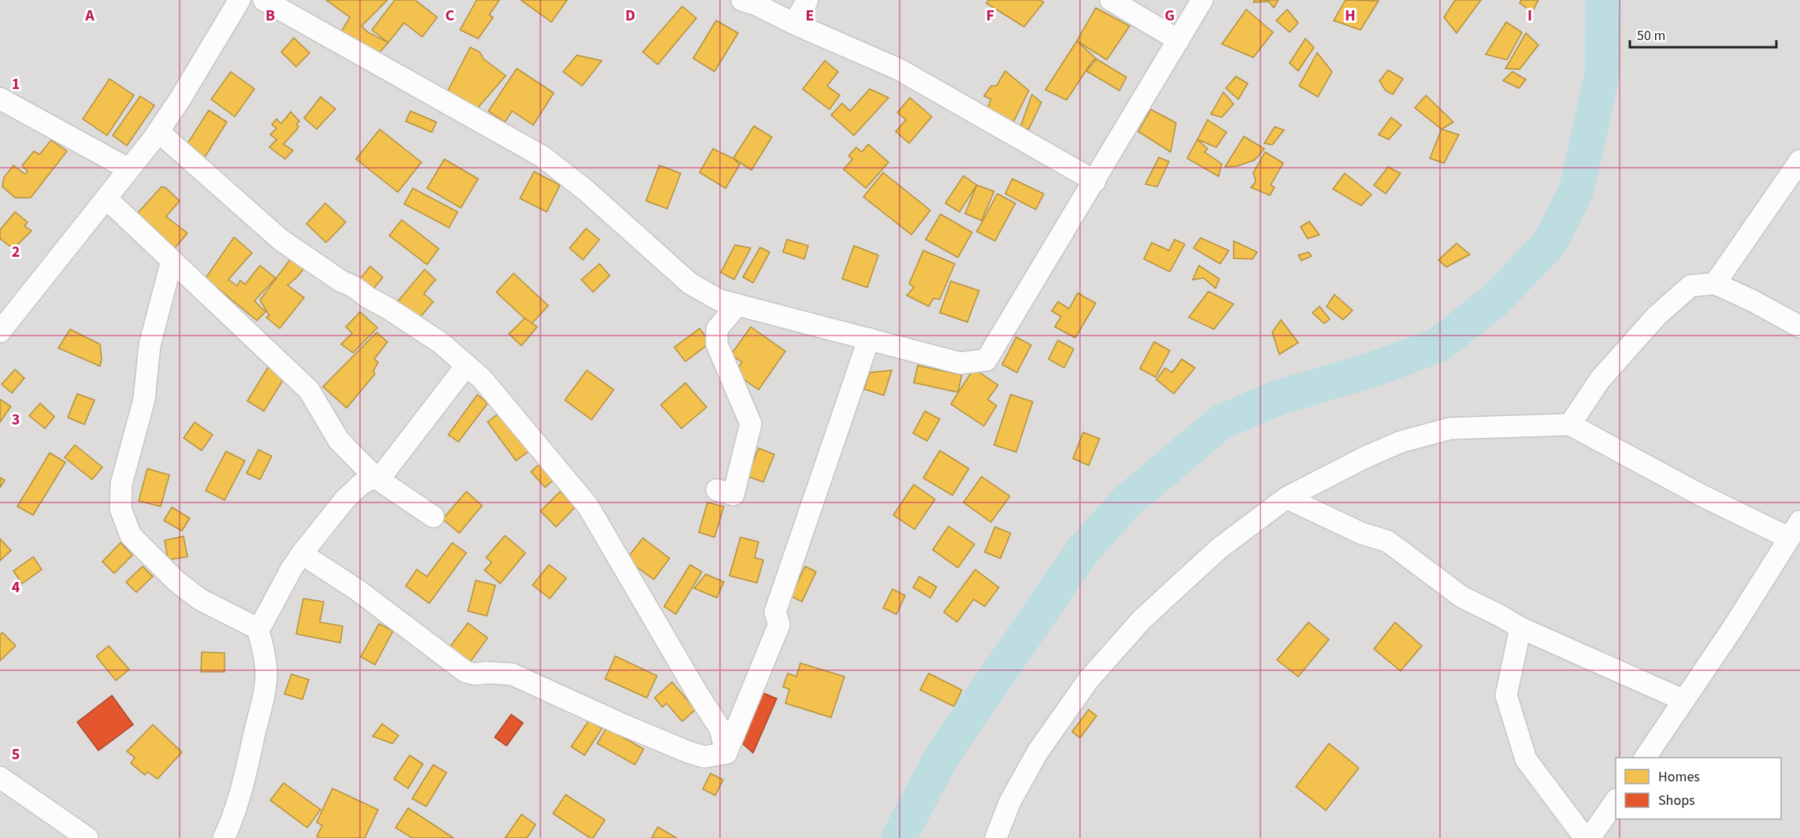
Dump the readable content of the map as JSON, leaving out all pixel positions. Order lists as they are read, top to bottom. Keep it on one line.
{"legend":["Homes","Shops"],"scale_bar":"50 m","grid":{"columns":["A","B","C","D","E","F","G","H","I"],"rows":["1","2","3","4","5"]}}
